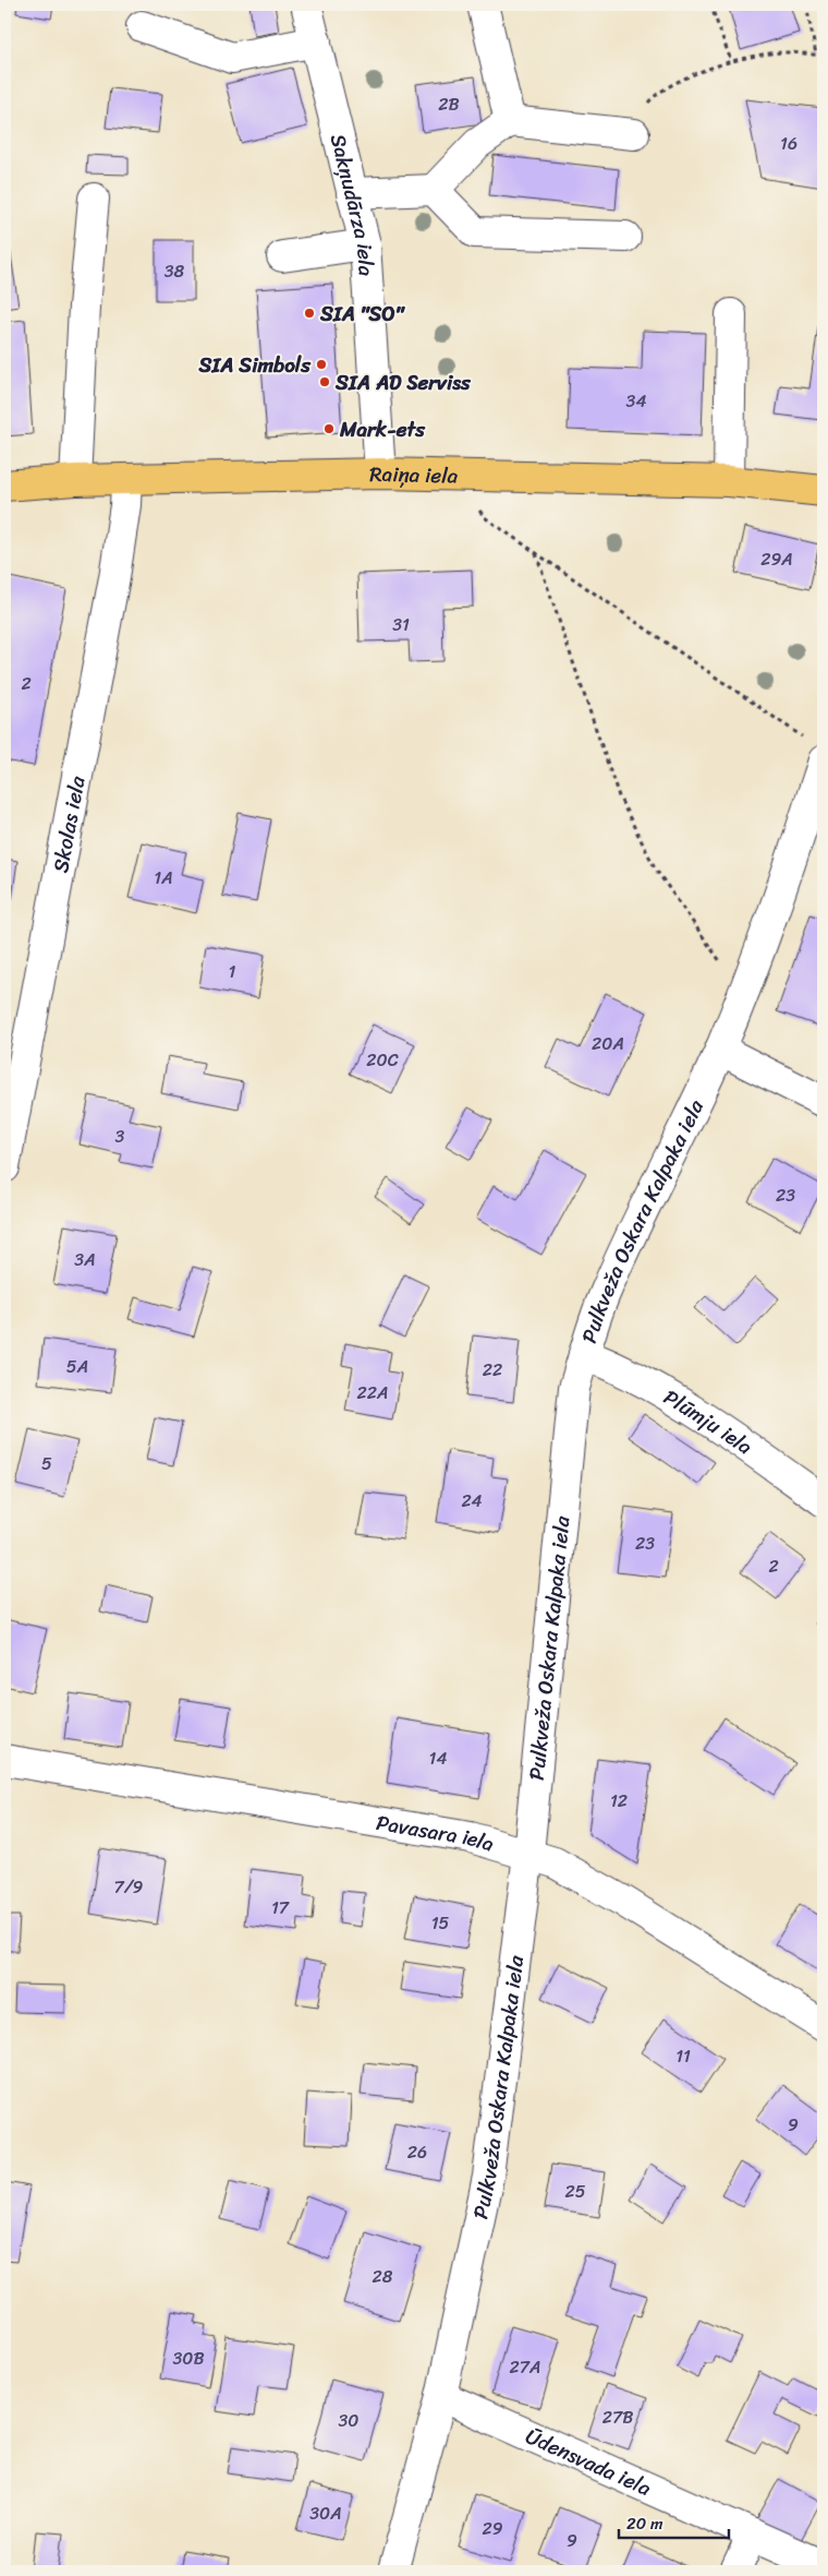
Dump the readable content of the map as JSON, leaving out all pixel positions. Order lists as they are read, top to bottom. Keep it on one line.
{"streets":{"main road":["Raiņa iela"],"street":["Sakņudārza iela","Skolas iela","Pulkveža Oskara Kalpaka iela","Plūmju iela","Pavasara iela","Ūdensvada iela"]},"crossings":[["Sakņudārza iela","Raiņa iela"],["Raiņa iela","Skolas iela"],["Pulkveža Oskara Kalpaka iela","Plūmju iela"],["Pulkveža Oskara Kalpaka iela","Pavasara iela"],["Pulkveža Oskara Kalpaka iela","Ūdensvada iela"]],"places":["SIA \"SO\"","SIA Simbols","SIA AD Serviss","Mark-ets"],"house_numbers":["2B","16","38","34","29A","31","2","1A","1","20A","20C","3","23","3A","5A","22","22A","5","24","23","2","14","12","7/9","17","15","11","9","26","25","28","30B","27A","27B","30","30A","29","9"],"scale_bar":"20 m"}
